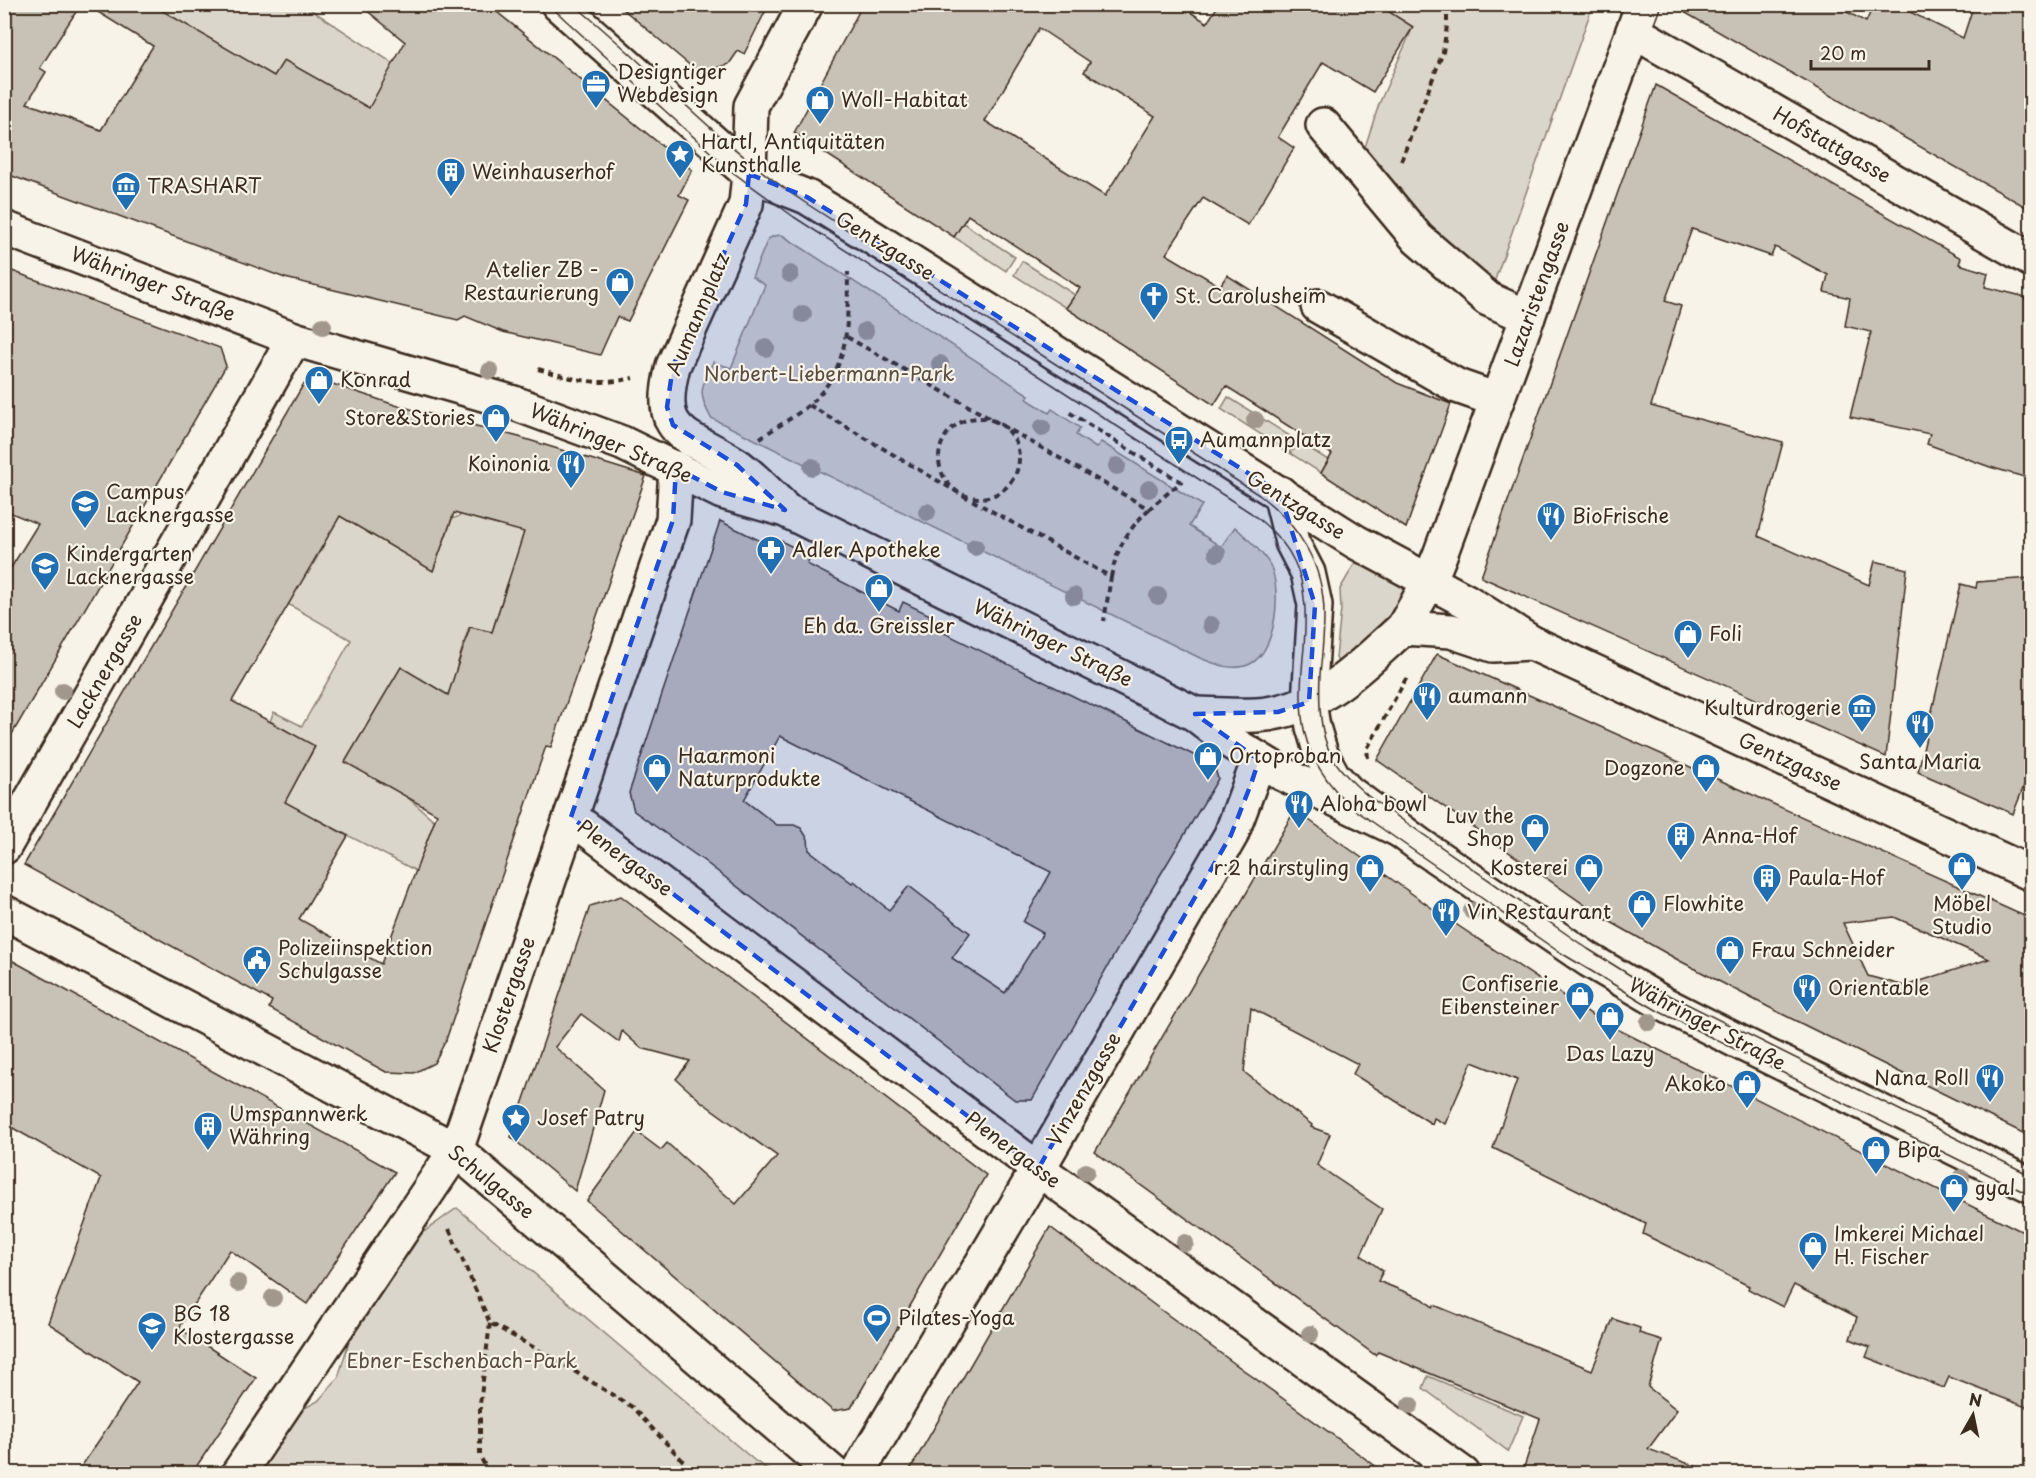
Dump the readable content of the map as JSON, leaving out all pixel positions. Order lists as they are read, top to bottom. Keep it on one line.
{"streets":{"street":["Hofstattgasse","Gentzgasse","Währinger Straße","Lazaristengasse","Aumannplatz","Lacknergasse","Plenergasse","Klostergasse","Vinzenzgasse","Schulgasse"]},"crossings":[["Hofstattgasse","Lazaristengasse"],["Gentzgasse","Lazaristengasse"],["Gentzgasse","Aumannplatz"],["Währinger Straße","Aumannplatz"],["Währinger Straße","Lacknergasse"],["Währinger Straße","Klostergasse"],["Währinger Straße","Vinzenzgasse"],["Plenergasse","Klostergasse"],["Plenergasse","Vinzenzgasse"],["Klostergasse","Schulgasse"]],"parks":["Norbert-Liebermann-Park","Ebner-Eschenbach-Park"],"places":{"office":["Designtiger Webdesign"],"shop":["Woll-Habitat","Atelier ZB - Restaurierung","Konrad","Store&Stories","Eh da. Greissler","Foli","Ortoproban","Haarmoni Naturprodukte","Dogzone","Luv the Shop","Möbel Studio","r:2 hairstyling","Kosterei","Flowhite","Frau Schneider","Confiserie Eibensteiner","Das Lazy","Akoko","Bipa","gyal","Imkerei Michael H. Fischer"],"place":["Hartl, Antiquitäten Kunsthalle","Josef Patry"],"building":["Weinhauserhof","Anna-Hof","Paula-Hof","Umspannwerk Währing"],"museum":["TRASHART","Kulturdrogerie"],"church":["St. Carolusheim"],"bus stop":["Aumannplatz"],"restaurant":["Koinonia","BioFrische","aumann","Santa Maria","Aloha bowl","Vin Restaurant","Orientable","Nana Roll"],"school or university":["Campus Lacknergasse","Kindergarten Lacknergasse","BG 18 Klostergasse"],"pharmacy":["Adler Apotheke"],"public building":["Polizeiinspektion Schulgasse"],"sports":["Pilates-Yoga"]},"scale_bar":"20 m","north":"top"}
